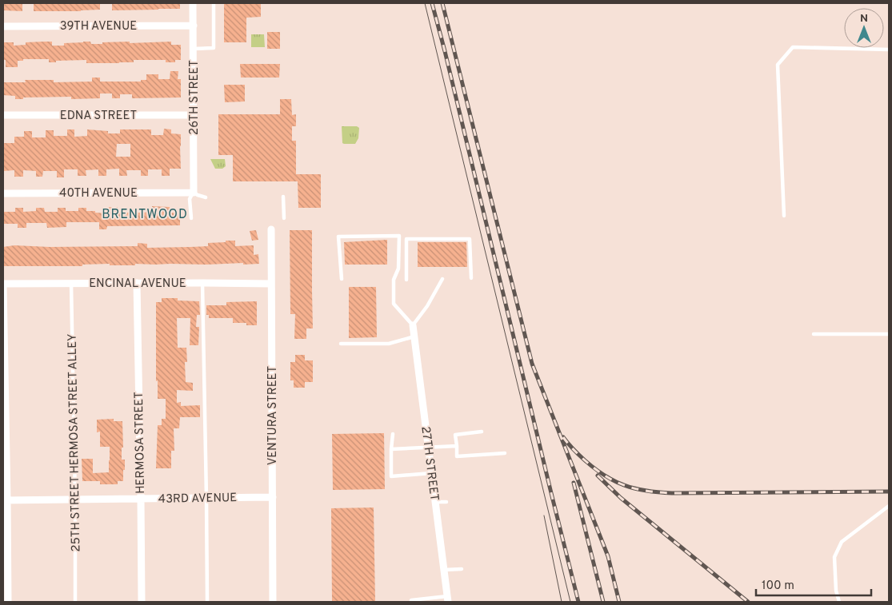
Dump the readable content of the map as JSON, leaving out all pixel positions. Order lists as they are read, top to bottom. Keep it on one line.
{"streets":{"street":["39TH AVENUE","26TH STREET","EDNA STREET","40TH AVENUE","ENCINAL AVENUE","VENTURA STREET","HERMOSA STREET","27TH STREET","43RD AVENUE"],"lane":["25TH STREET HERMOSA STREET ALLEY"]},"crossings":[["39TH AVENUE","26TH STREET"],["26TH STREET","EDNA STREET"],["26TH STREET","40TH AVENUE"],["ENCINAL AVENUE","VENTURA STREET"],["ENCINAL AVENUE","25TH STREET HERMOSA STREET ALLEY"],["ENCINAL AVENUE","HERMOSA STREET"],["VENTURA STREET","43RD AVENUE"],["25TH STREET HERMOSA STREET ALLEY","43RD AVENUE"],["HERMOSA STREET","43RD AVENUE"]],"districts":["BRENTWOOD"],"scale_bar":"100 m","north":"top"}
